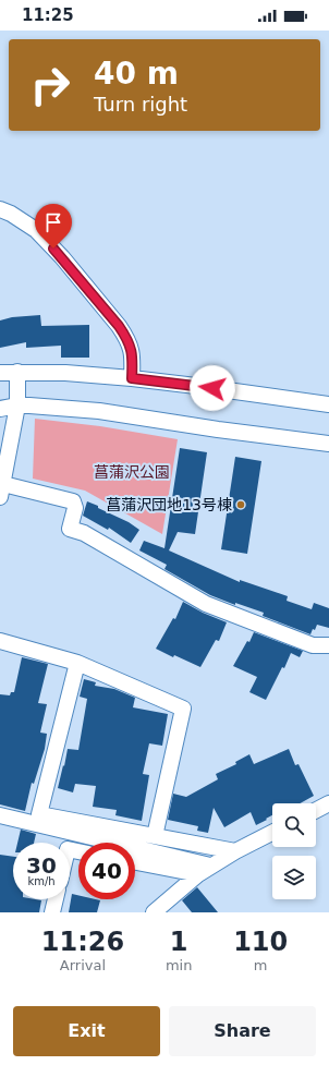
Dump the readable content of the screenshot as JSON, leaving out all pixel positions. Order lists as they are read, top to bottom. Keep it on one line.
{"parks":["菖蒲沢公園"],"places":["菖蒲沢団地13号棟"],"page":{"status":"11:25","turn":["40 m","Turn right"],"speed":"30 km/h","limit":"40","eta":["11:26","Arrival","1","min","110","m"],"buttons":["Exit","Share"]}}
